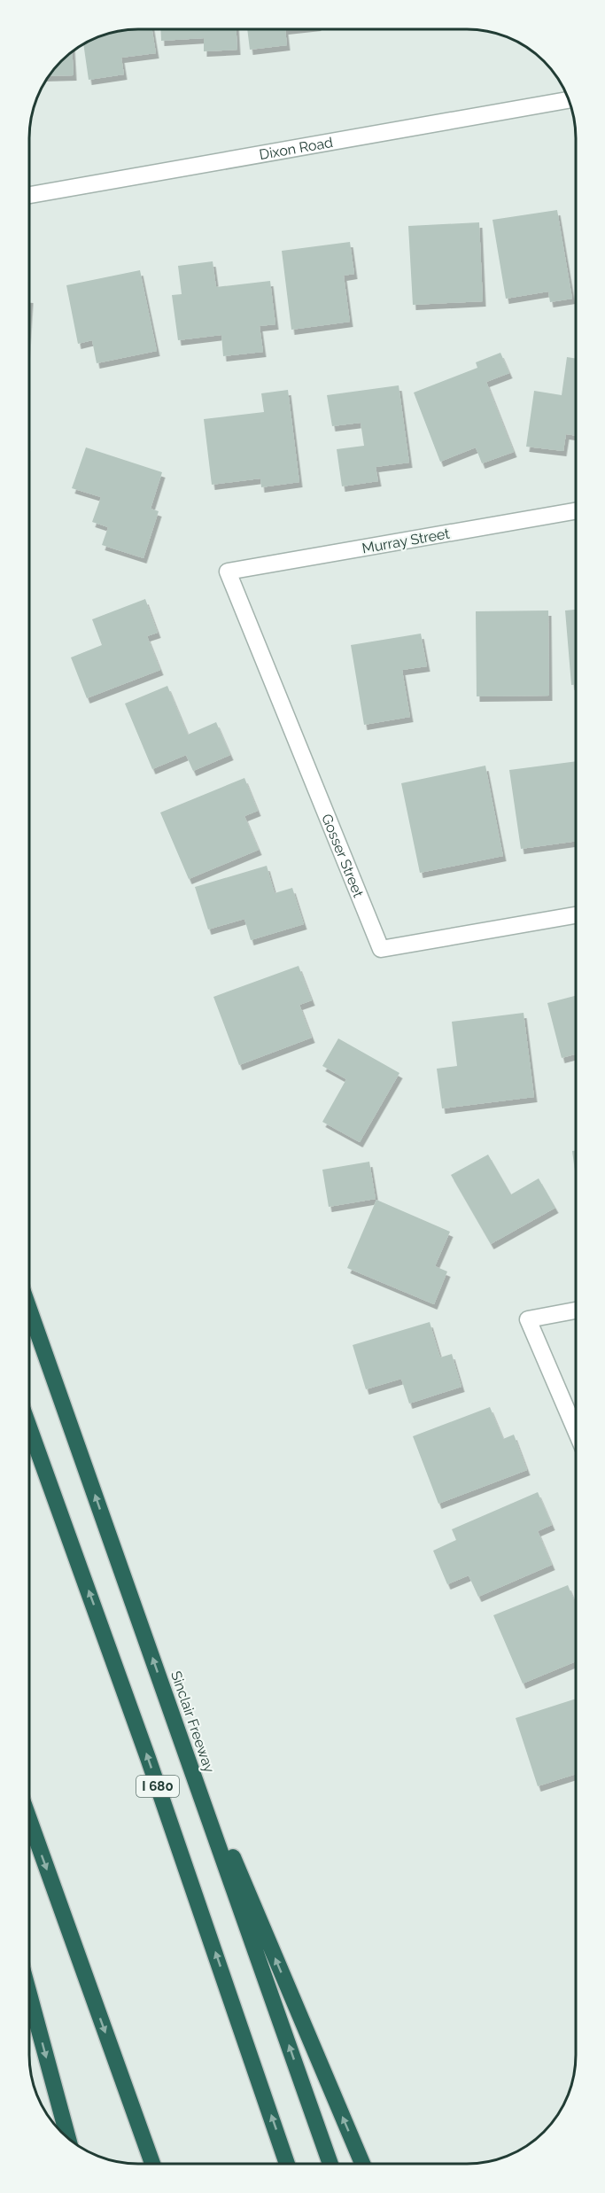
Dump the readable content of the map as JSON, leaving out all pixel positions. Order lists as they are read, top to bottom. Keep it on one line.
{"streets":{"highway":["Sinclair Freeway","I 680"],"street":["Dixon Road","Murray Street","Gosser Street"]},"crossings":[["Murray Street","Gosser Street"]]}
